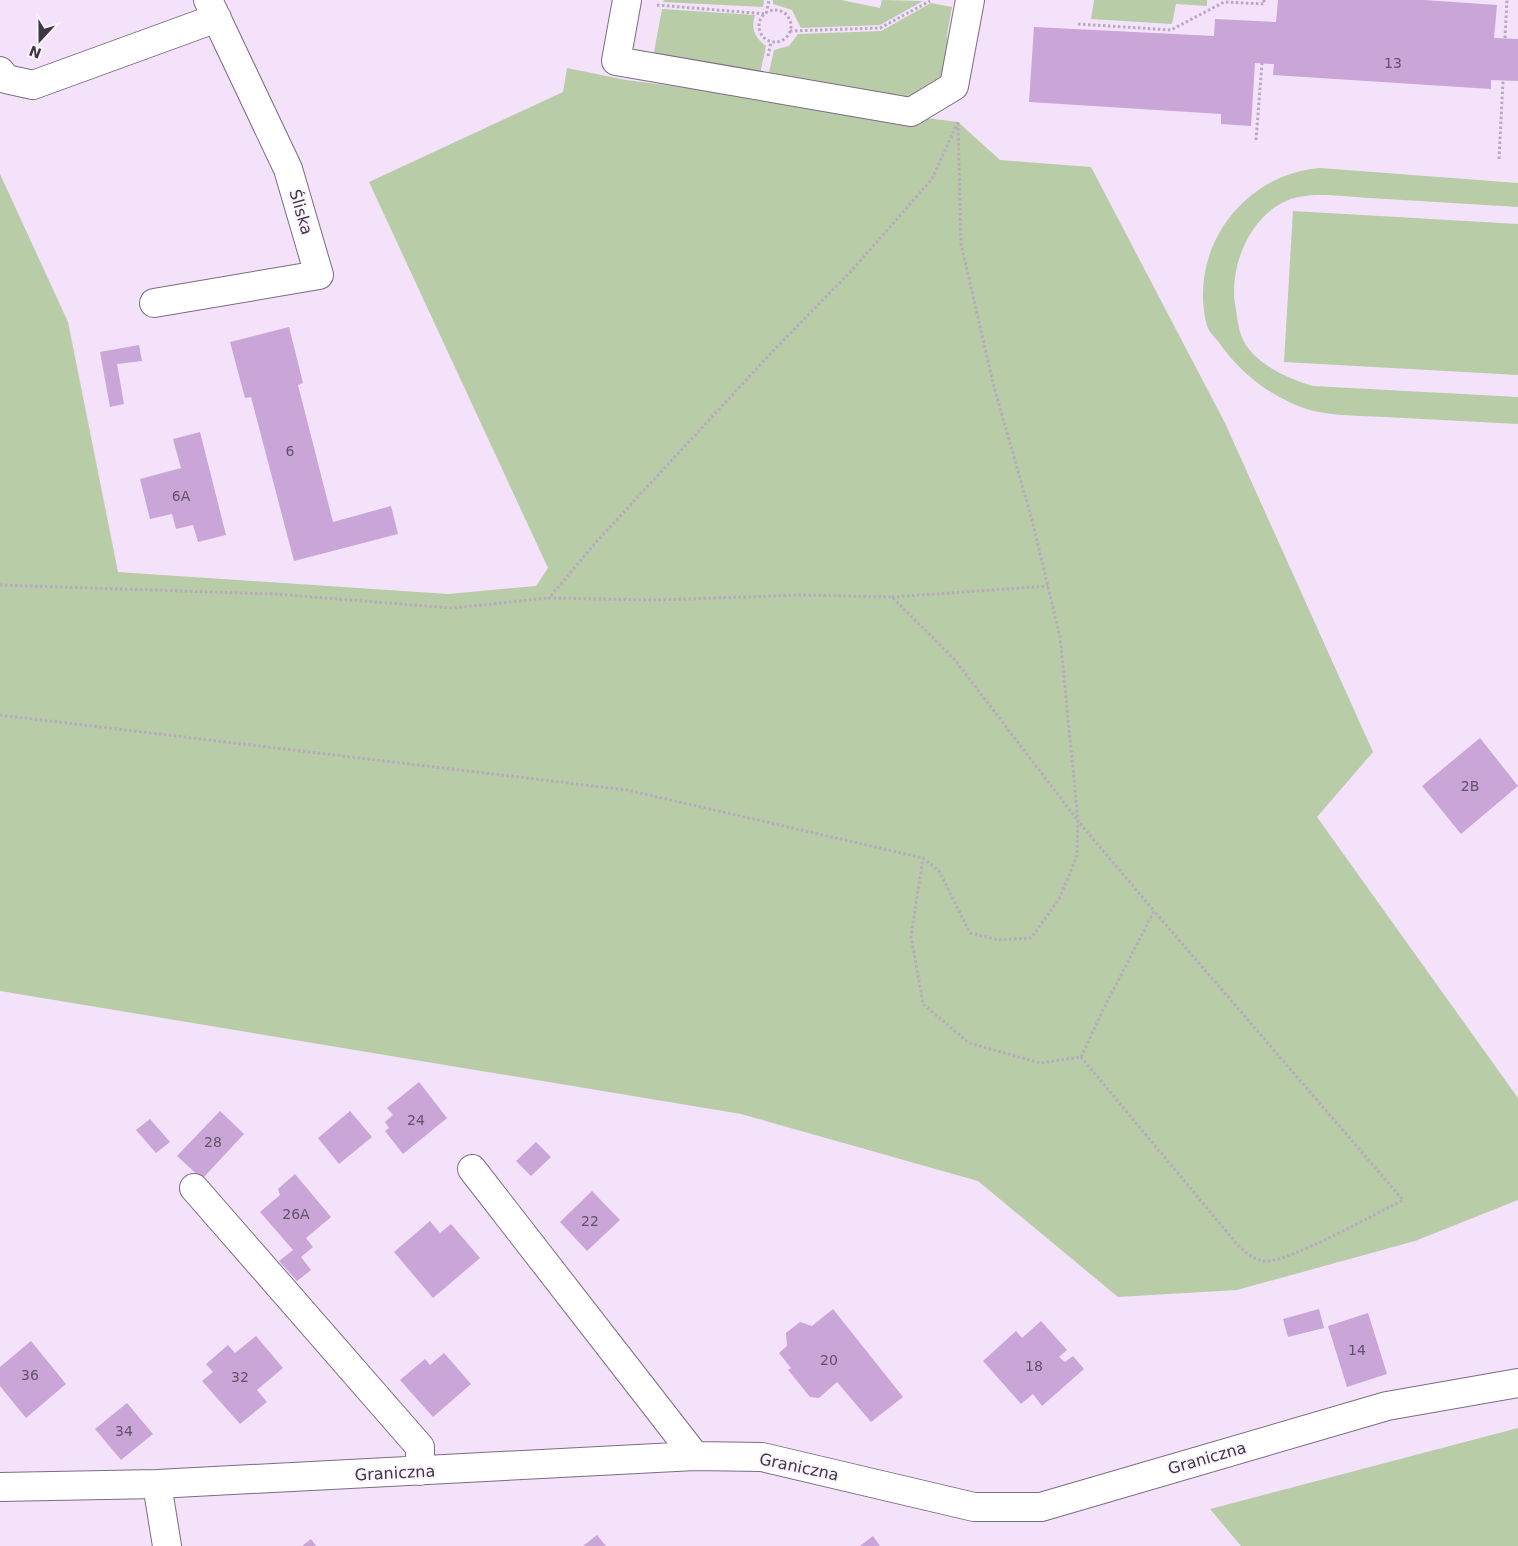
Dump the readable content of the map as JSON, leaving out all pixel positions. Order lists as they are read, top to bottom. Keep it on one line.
{"streets":{"street":["Śliska","Graniczna"]},"house_numbers":["13","6","6A","2B","24","28","26A","22","14","20","18","36","32","34"],"north":"bottom"}
